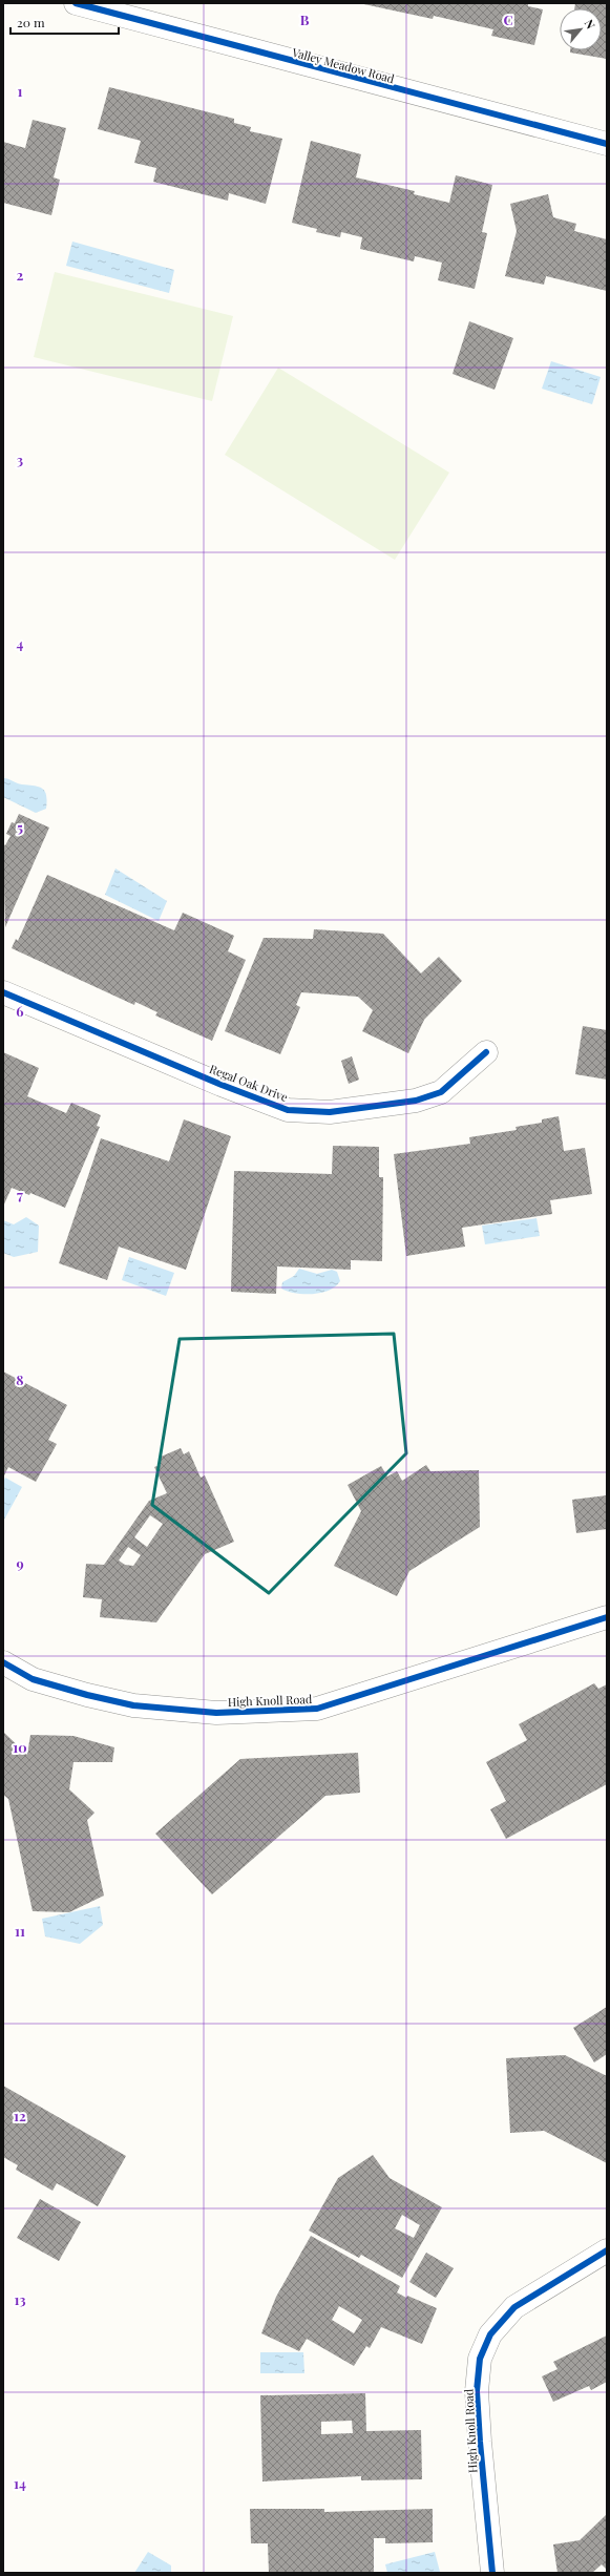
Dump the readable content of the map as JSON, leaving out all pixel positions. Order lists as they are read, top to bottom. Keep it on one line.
{"streets":{"street":["Valley Meadow Road","Regal Oak Drive","High Knoll Road"]},"scale_bar":"20 m","north":"top right","grid":{"columns":["B","C"],"rows":["1","2","3","4","5","6","7","8","9","10","11","12","13","14"]}}
